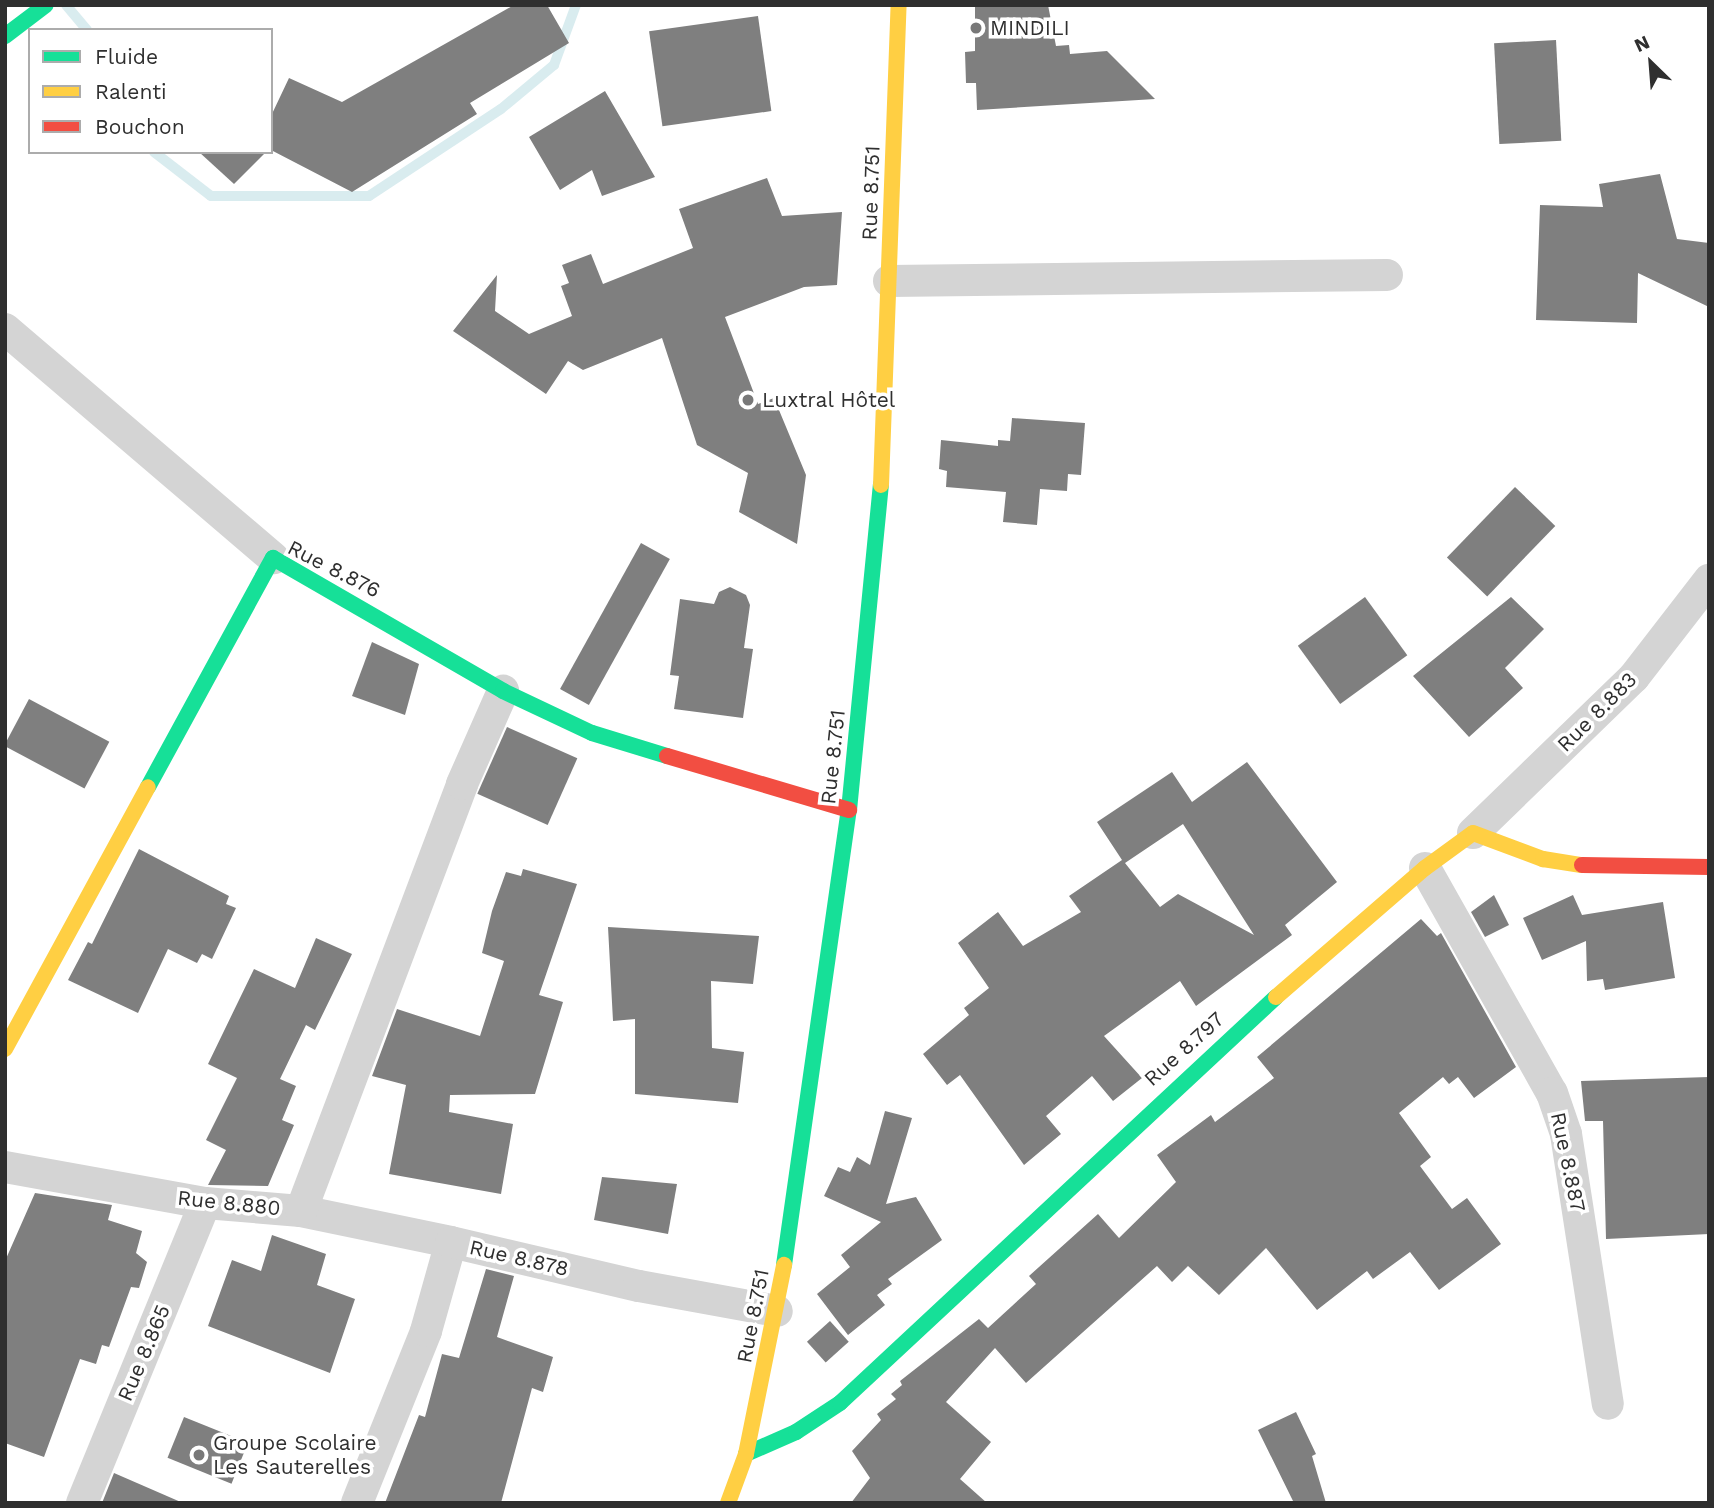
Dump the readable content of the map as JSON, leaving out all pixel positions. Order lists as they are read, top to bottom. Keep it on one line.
{"streets":{"main road":["Rue 8.751","Rue 8.876","Rue 8.797"],"street":["Rue 8.883","Rue 8.887","Rue 8.880","Rue 8.878","Rue 8.865"]},"crossings":[["Rue 8.751","Rue 8.876"],["Rue 8.751","Rue 8.797"],["Rue 8.751","Rue 8.878"],["Rue 8.883","Rue 8.797"],["Rue 8.797","Rue 8.887"],["Rue 8.880","Rue 8.878"],["Rue 8.880","Rue 8.865"]],"places":["MINDILI","Luxtral Hôtel","Groupe Scolaire Les Sauterelles"],"legend":["Fluide","Ralenti","Bouchon"],"north":"top left"}
